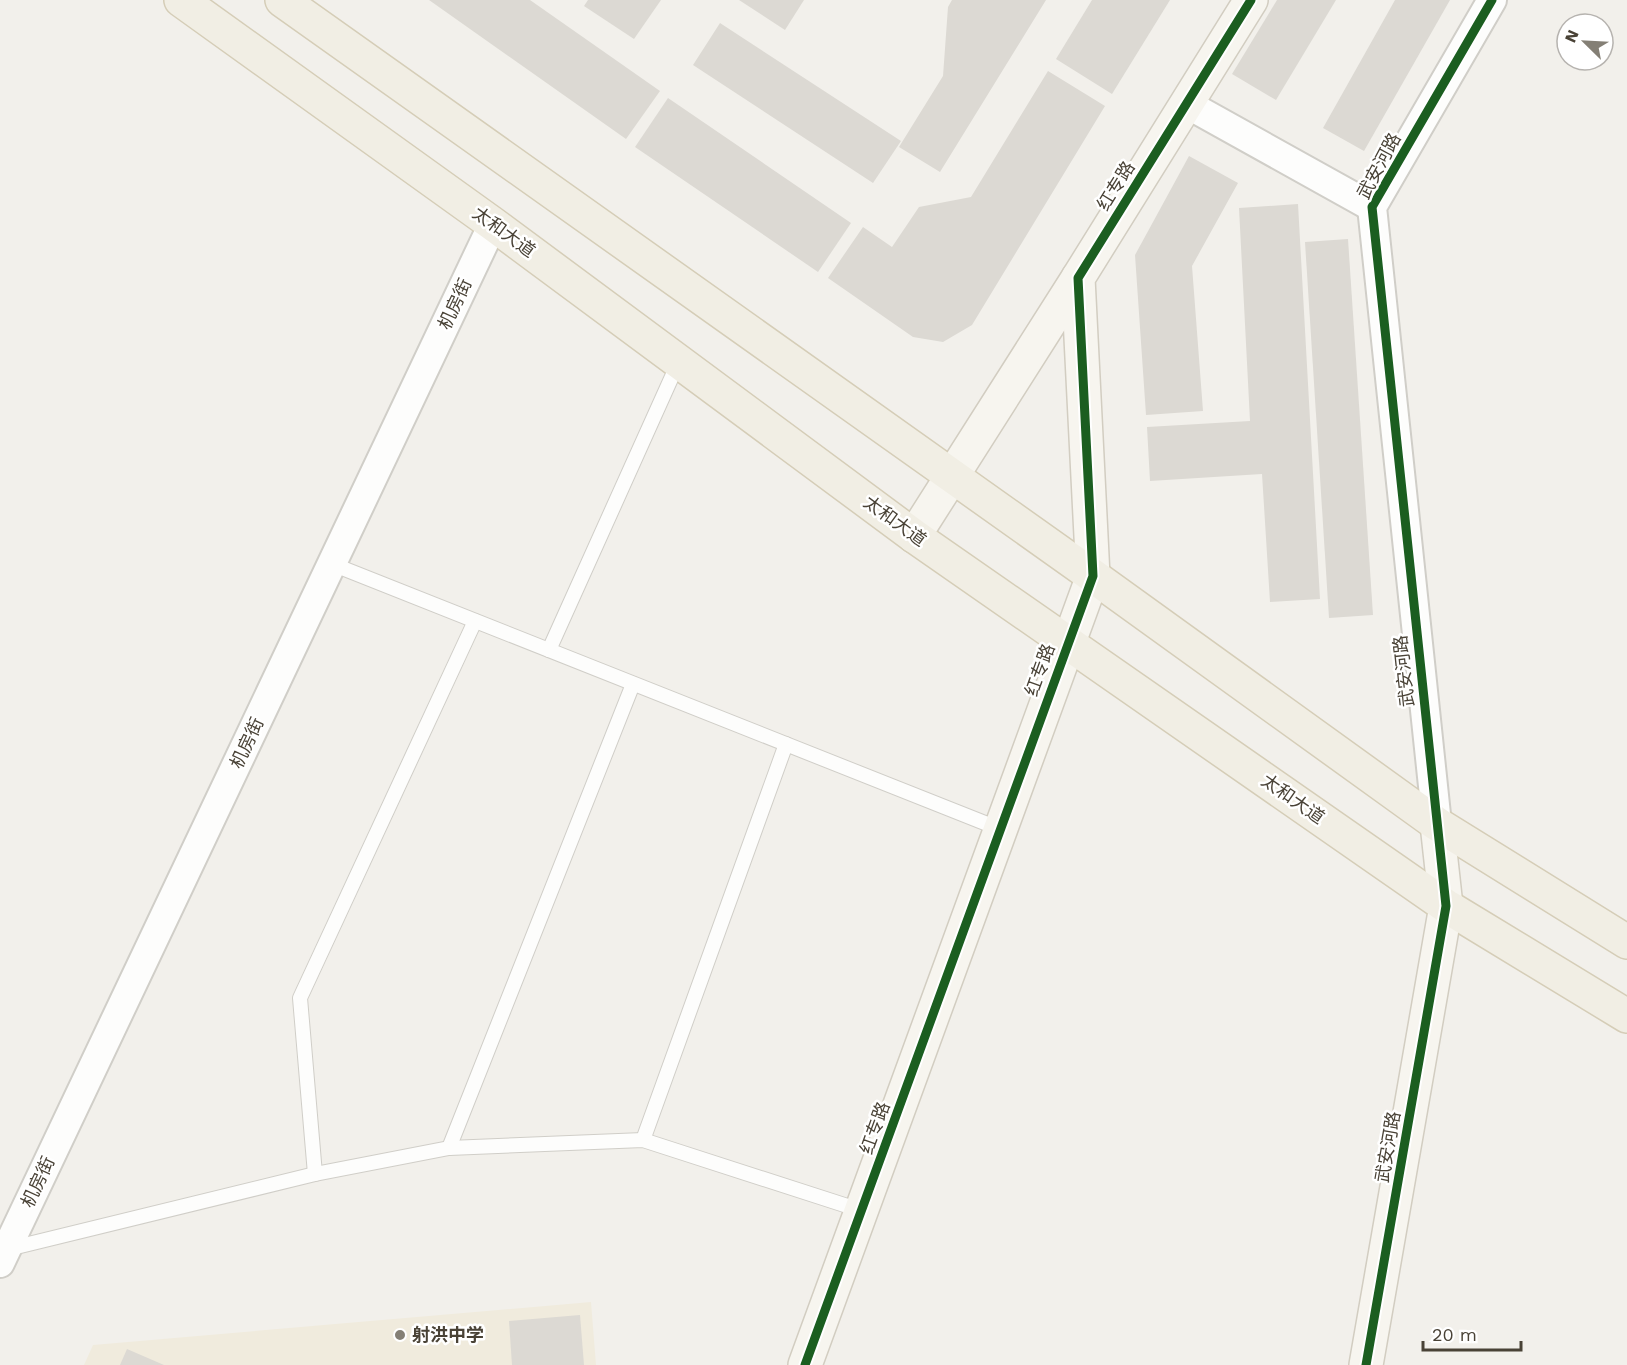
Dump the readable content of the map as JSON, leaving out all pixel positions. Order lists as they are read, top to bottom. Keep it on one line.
{"streets":{"main road":["太和大道"],"street":["武安河路","红专路","机房街"]},"crossings":[["武安河路","太和大道"],["红专路","太和大道"],["太和大道","机房街"]],"places":["射洪中学"],"scale_bar":"20 m","north":"top left"}
